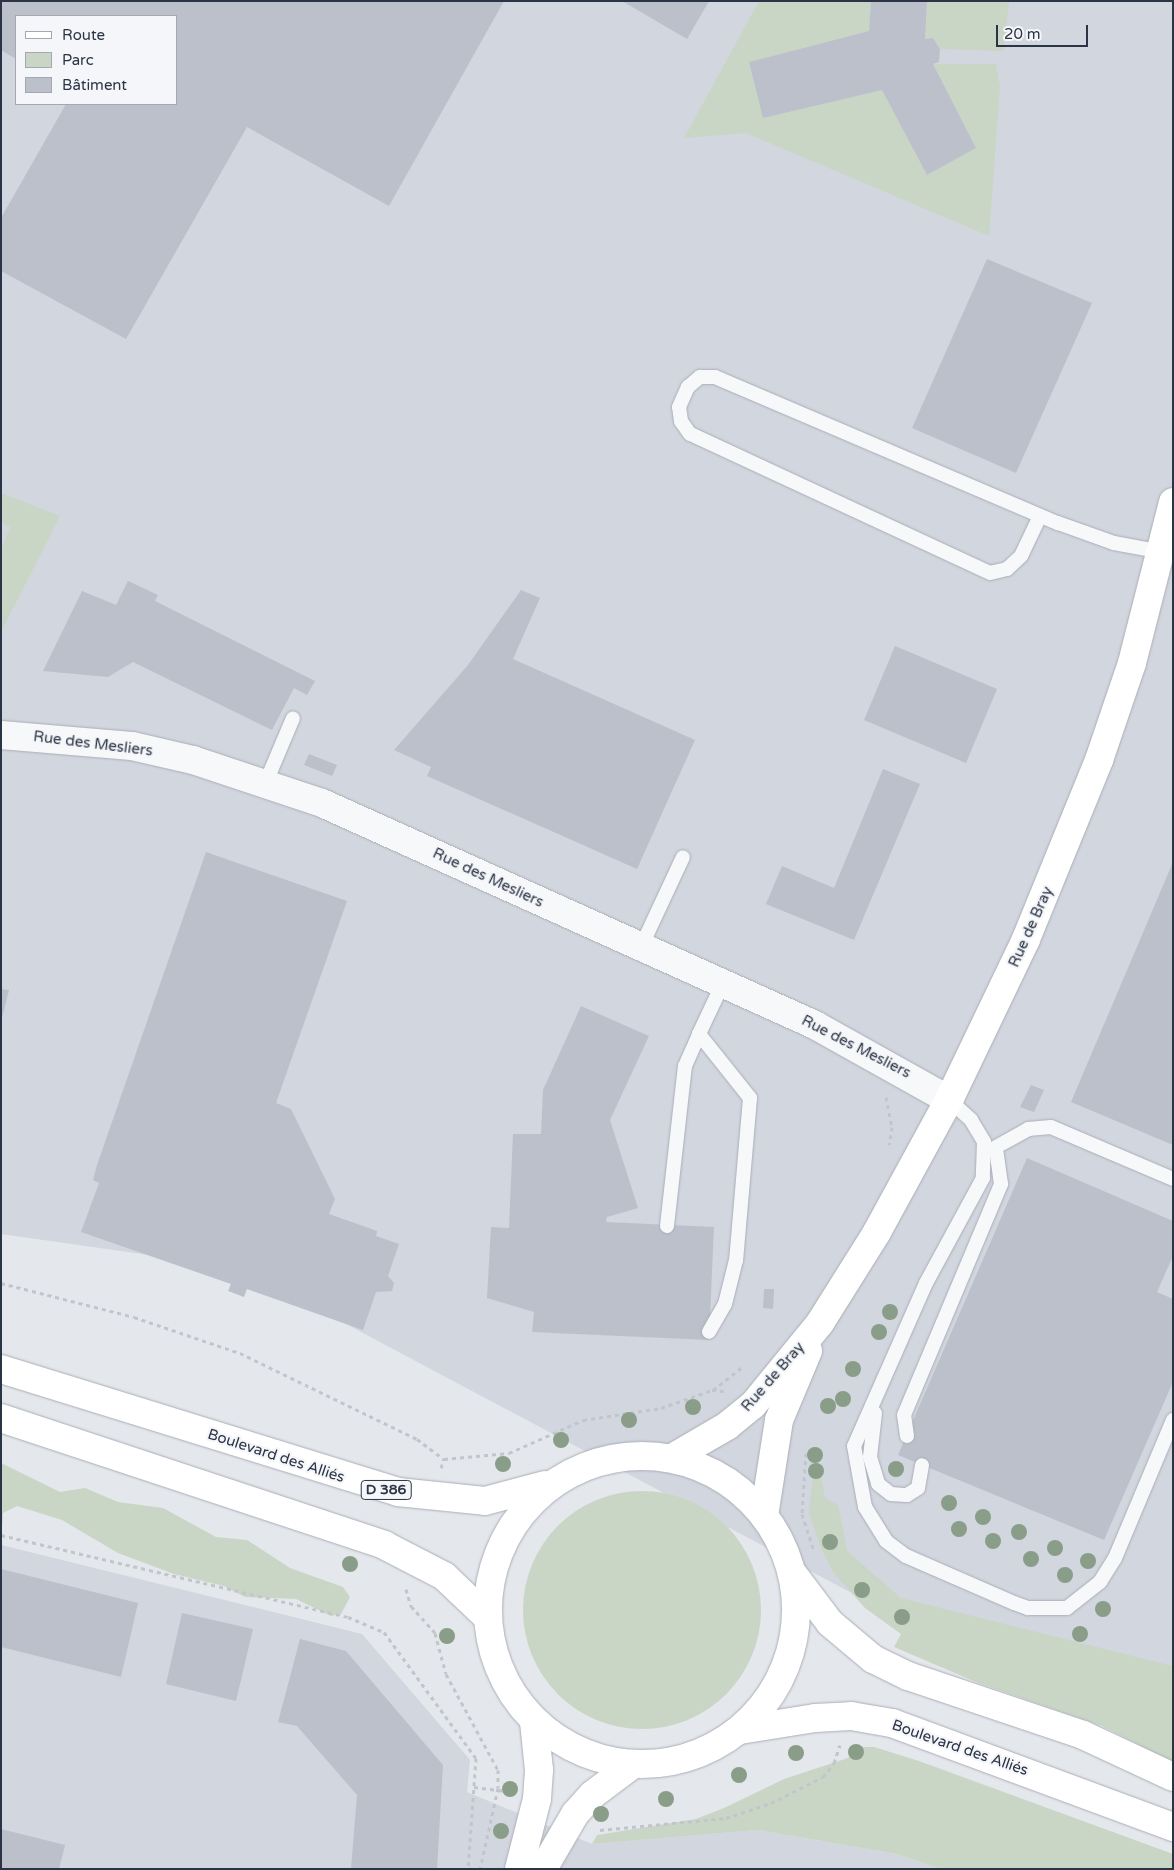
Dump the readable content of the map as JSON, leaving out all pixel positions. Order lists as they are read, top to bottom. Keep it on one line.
{"streets":{"main road":["Rue de Bray","Boulevard des Alliés","D 386"],"street":["Rue des Mesliers"]},"crossings":[["Rue des Mesliers","Rue de Bray"]],"legend":["Route","Parc","Bâtiment"],"scale_bar":"20 m"}
